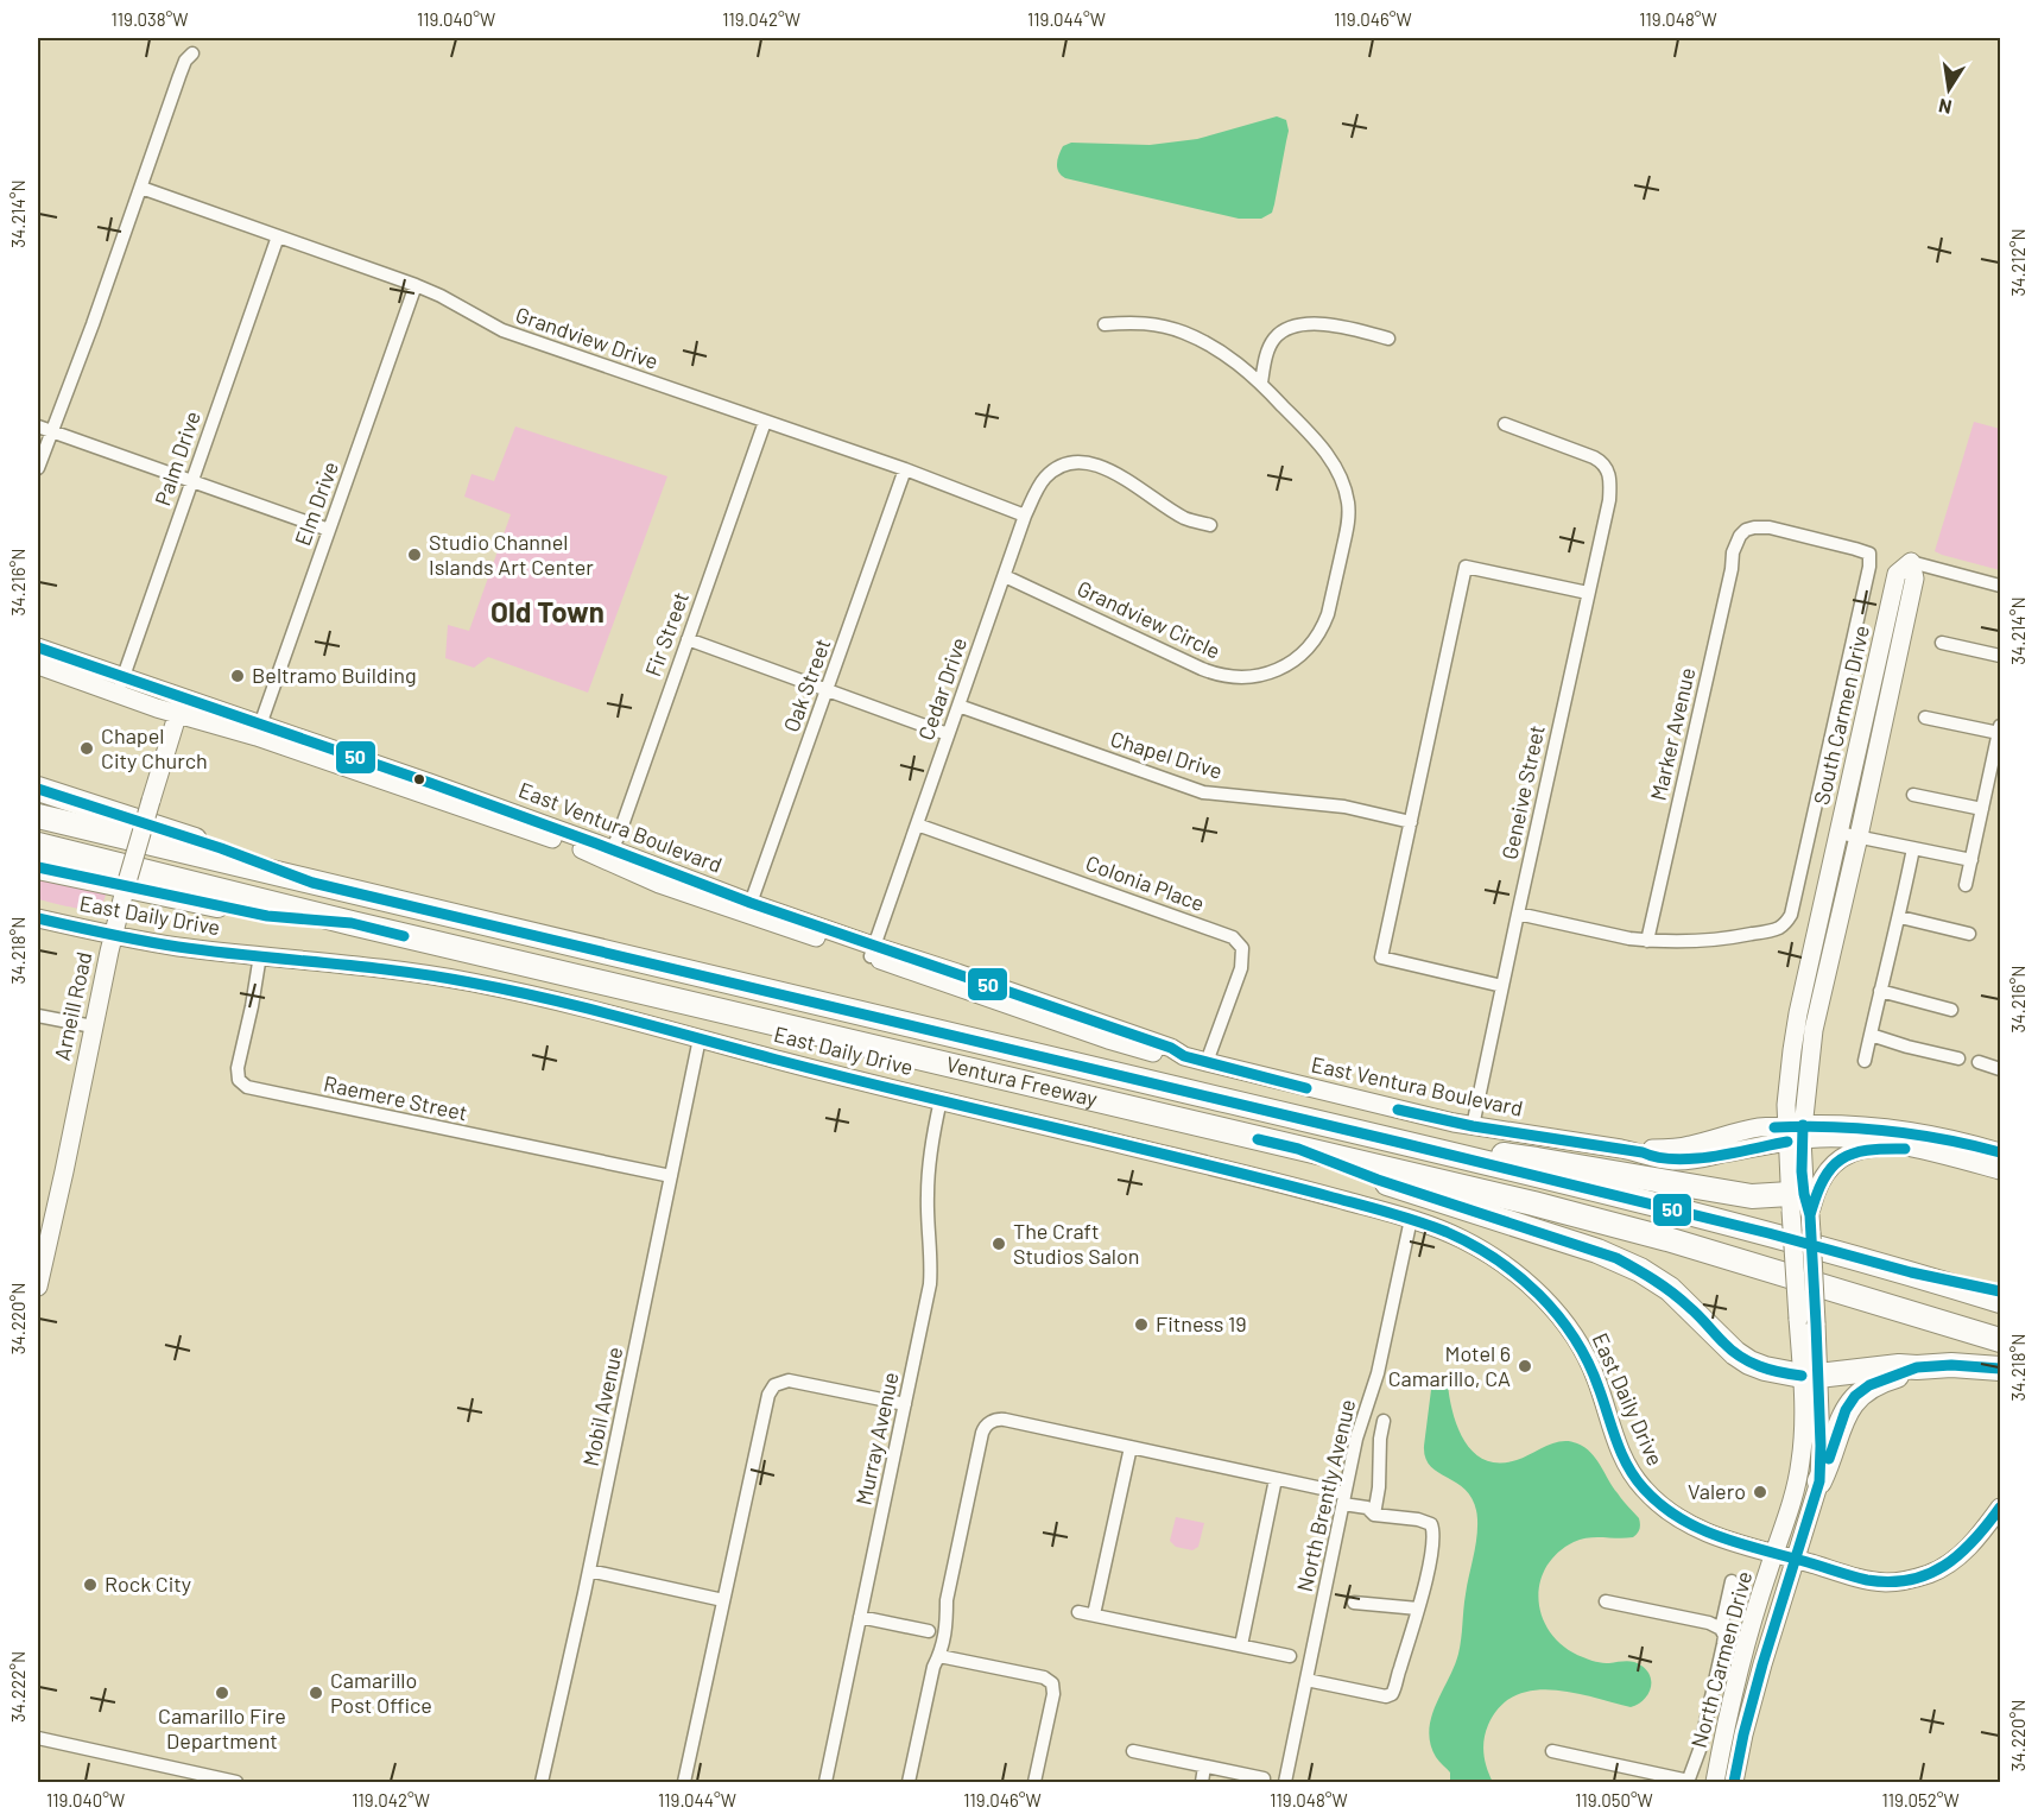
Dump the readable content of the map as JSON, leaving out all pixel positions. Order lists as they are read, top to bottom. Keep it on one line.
{"streets":{"highway":["Ventura Freeway"],"main road":["South Carmen Drive","East Ventura Boulevard","East Daily Drive","Arneill Road","North Carmen Drive"],"street":["Grandview Drive","Palm Drive","Elm Drive","Grandview Circle","Fir Street","Oak Street","Cedar Drive","Marker Avenue","Chapel Drive","Geneive Street","Colonia Place","Raemere Street","Mobil Avenue","Murray Avenue","North Brently Avenue"]},"crossings":[["Grandview Drive","Palm Drive"],["Grandview Drive","Elm Drive"],["Grandview Drive","Fir Street"],["Grandview Drive","Oak Street"],["Grandview Drive","Cedar Drive"],["Palm Drive","East Ventura Boulevard"],["Elm Drive","East Ventura Boulevard"],["Grandview Circle","Cedar Drive"],["Fir Street","East Ventura Boulevard"],["Oak Street","East Ventura Boulevard"],["Cedar Drive","Chapel Drive"],["Cedar Drive","East Ventura Boulevard"],["Cedar Drive","Colonia Place"],["South Carmen Drive","East Ventura Boulevard"],["South Carmen Drive","North Carmen Drive"],["Geneive Street","East Ventura Boulevard"],["East Ventura Boulevard","Colonia Place"],["East Ventura Boulevard","Arneill Road"],["East Ventura Boulevard","North Carmen Drive"],["East Daily Drive","Arneill Road"],["East Daily Drive","Raemere Street"],["East Daily Drive","Mobil Avenue"],["East Daily Drive","Murray Avenue"],["East Daily Drive","North Brently Avenue"],["East Daily Drive","North Carmen Drive"],["Raemere Street","Mobil Avenue"]],"districts":["Old Town"],"places":["Studio Channel Islands Art Center","Beltramo Building","Chapel City Church","The Craft Studios Salon","Fitness 19","Motel 6 Camarillo, CA","Valero","Rock City","Camarillo Fire Department","Camarillo Post Office"],"lines":["transit line 50"],"north":"bottom","coordinates":["119.038°W","119.040°W","119.042°W","119.044°W","119.046°W","119.048°W","34.214°N","34.212°N","34.216°N","34.218°N","34.220°N","34.222°N","119.050°W","119.052°W"]}
